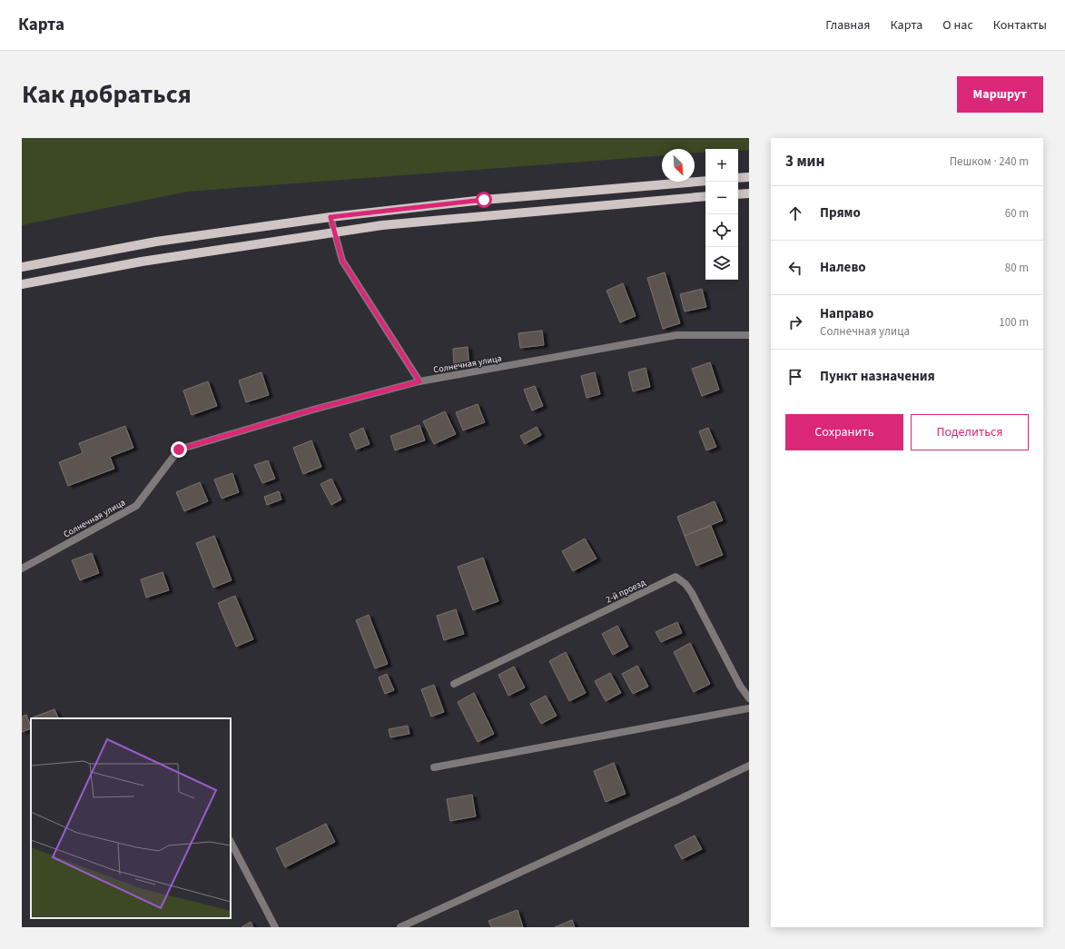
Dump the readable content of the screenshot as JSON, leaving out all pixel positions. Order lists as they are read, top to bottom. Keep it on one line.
{"streets":{"street":["Солнечная улица","2-й проезд"]},"north":"bottom right","page":{"header":"Карта","nav":["Главная","Карта","О нас","Контакты"],"title":"Как добраться","buttons":["Маршрут",["Сохранить","Поделиться"]],"heading":["3 мин","Пешком · 240 m"],"map_buttons":["+","−"],"list":[["Прямо","60 m"],["Налево","80 m"],["Направо","Солнечная улица","100 m"],"Пункт назначения"]}}
